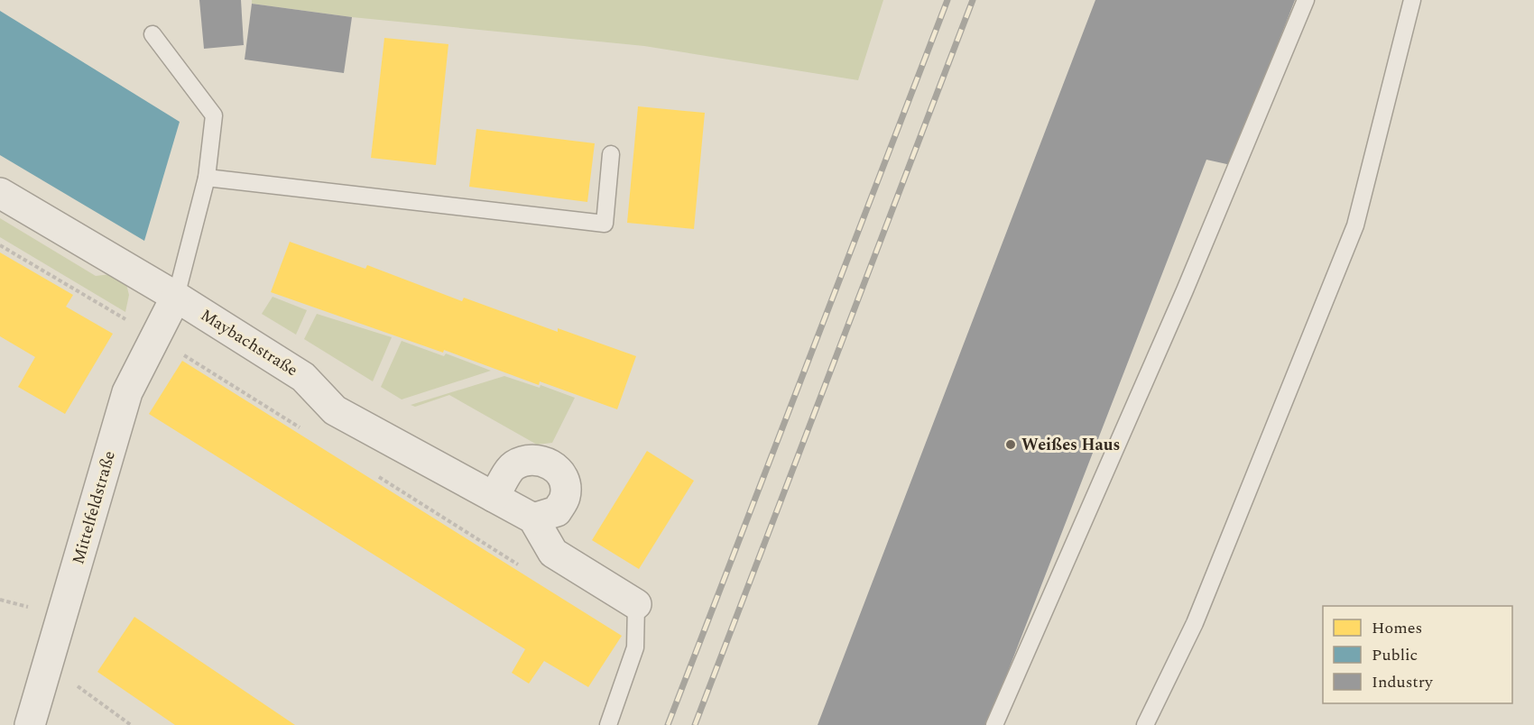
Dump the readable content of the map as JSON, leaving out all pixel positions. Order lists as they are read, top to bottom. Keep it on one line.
{"streets":{"street":["Maybachstraße","Mittelfeldstraße"]},"crossings":[["Maybachstraße","Mittelfeldstraße"]],"places":["Weißes Haus"],"legend":["Homes","Public","Industry"]}
